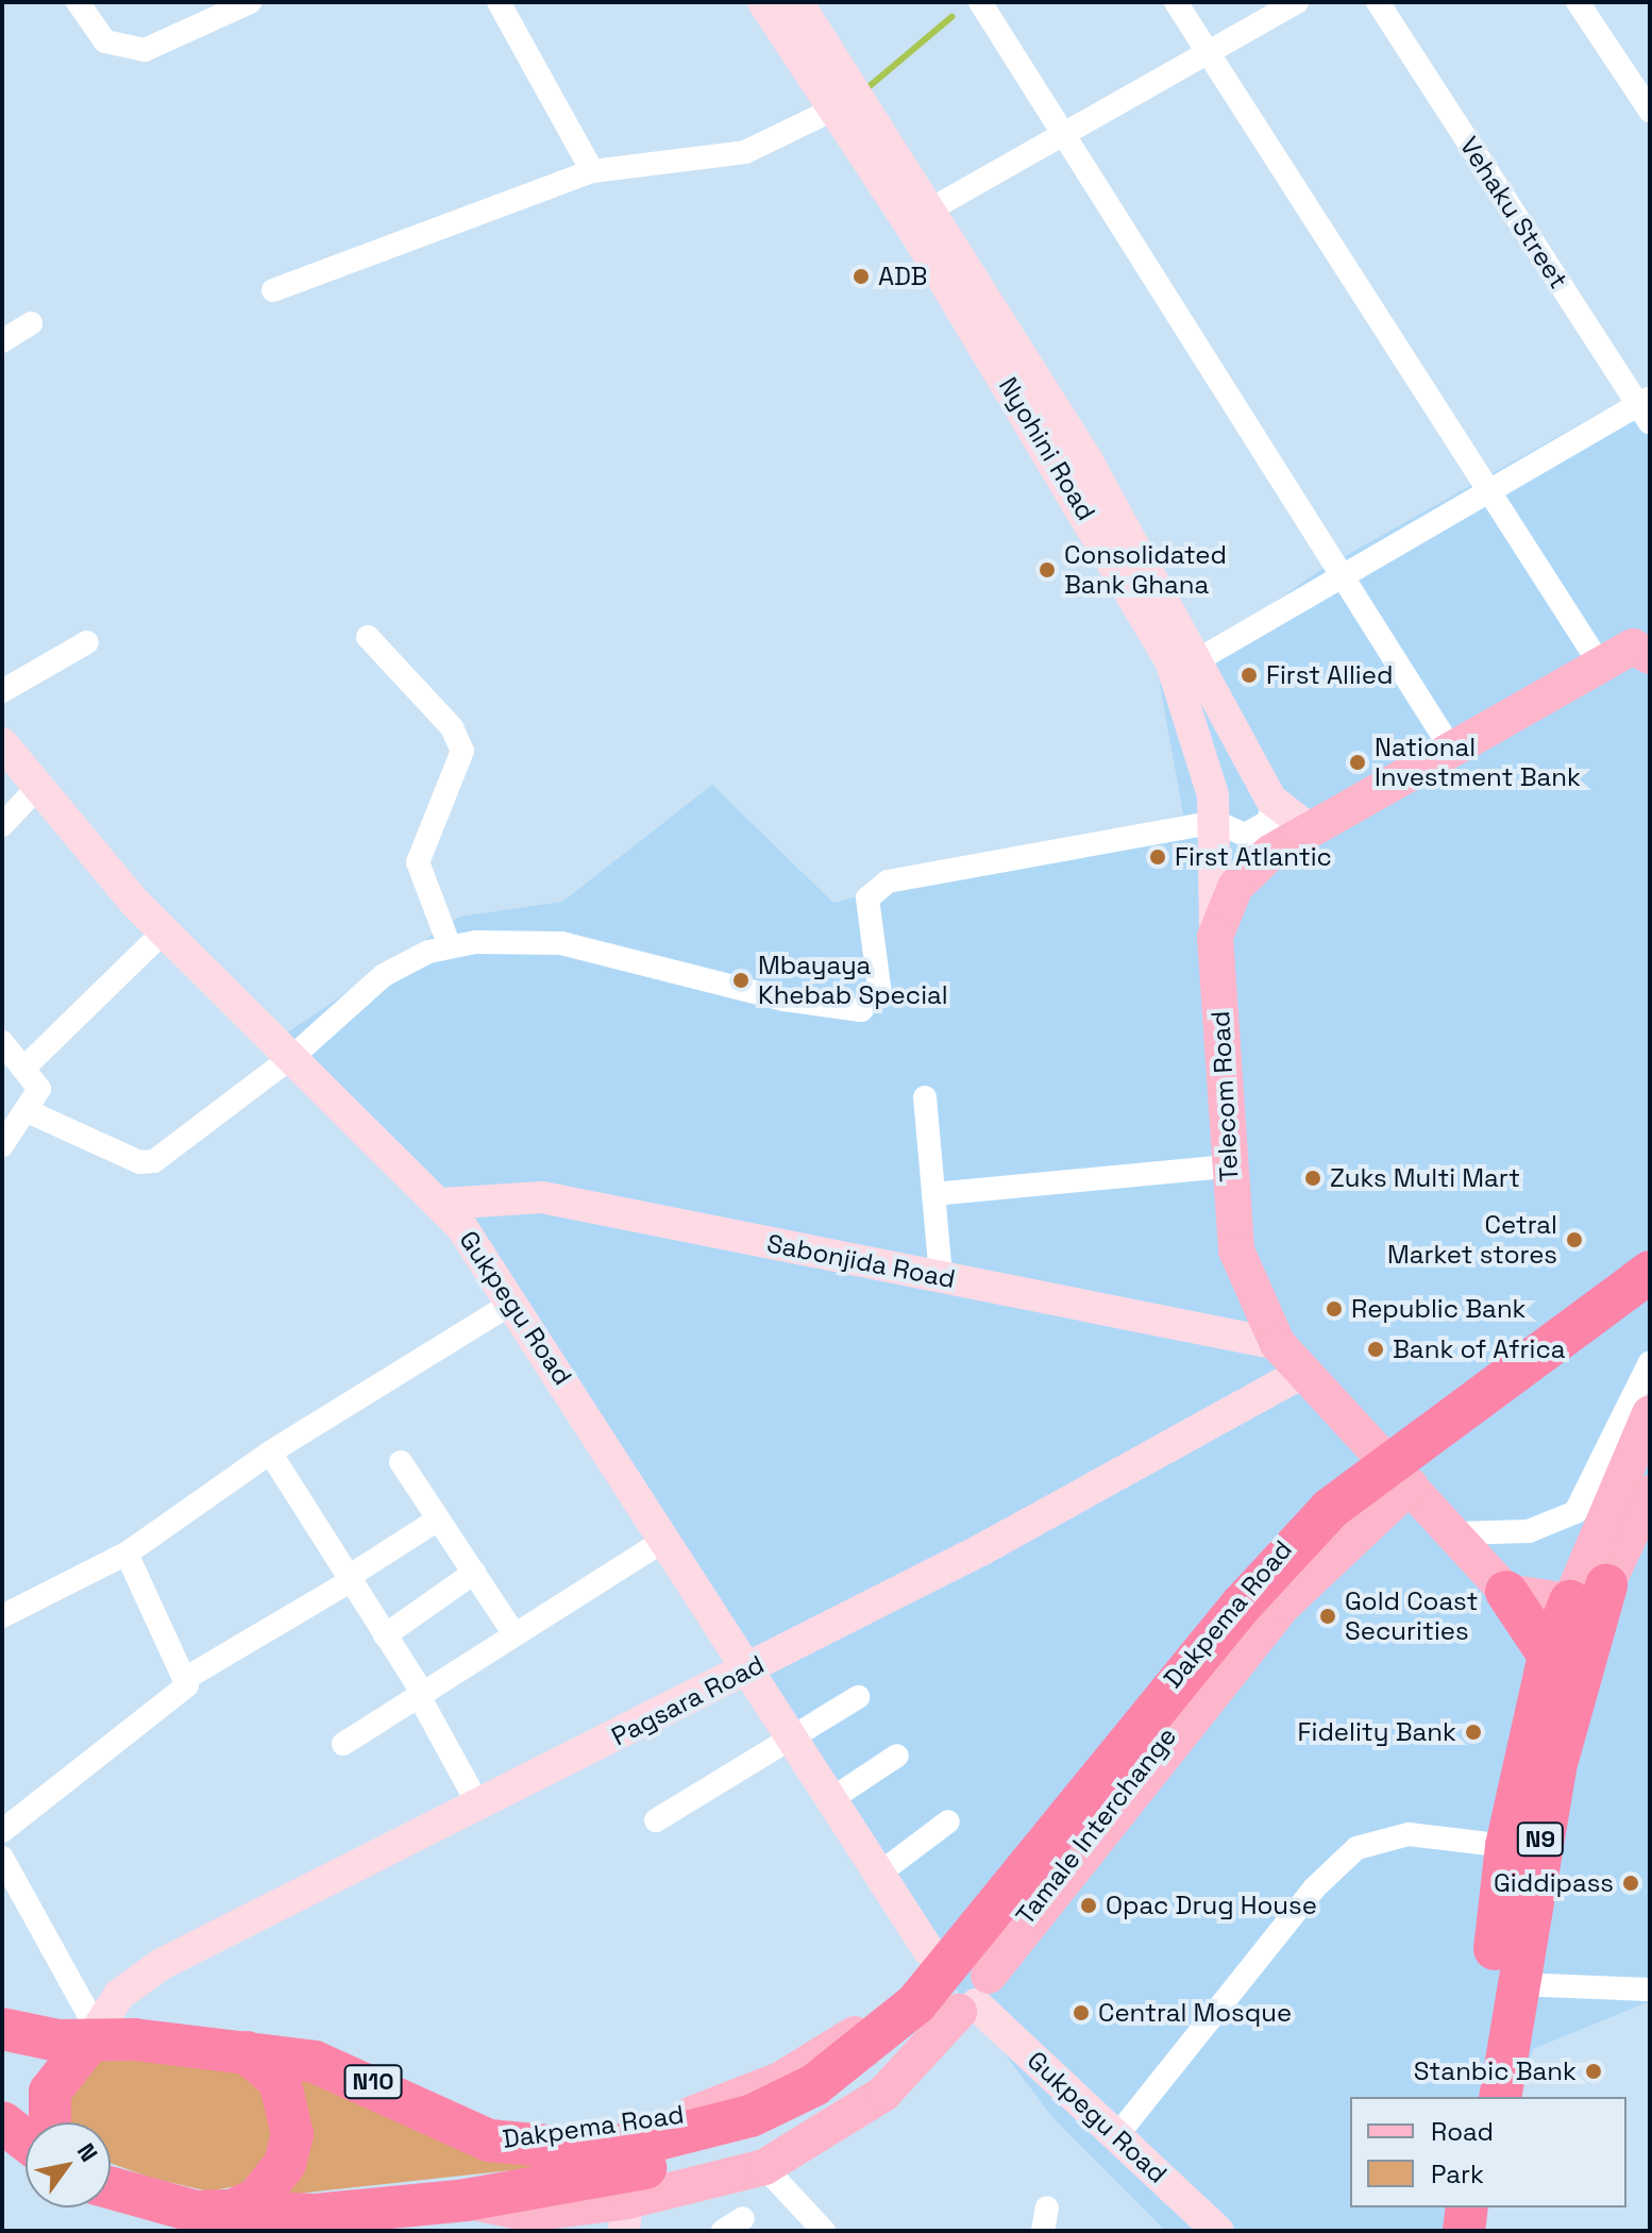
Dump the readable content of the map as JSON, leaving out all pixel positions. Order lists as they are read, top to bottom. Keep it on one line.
{"streets":{"highway":["Dakpema Road","Tamale Interchange","N9","N10"],"main road":["Telecom Road"],"street":["Vehaku Street","Nyohini Road","Sabonjida Road","Gukpegu Road","Pagsara Road"]},"crossings":[["Nyohini Road","Telecom Road"],["Telecom Road","Sabonjida Road"],["Telecom Road","Dakpema Road"],["Telecom Road","Pagsara Road"],["Sabonjida Road","Gukpegu Road"],["Gukpegu Road","Dakpema Road"],["Gukpegu Road","Pagsara Road"],["Dakpema Road","Tamale Interchange"],["Dakpema Road","N10"],["Pagsara Road","N10"]],"places":["ADB","Consolidated Bank Ghana","First Allied","National Investment Bank","First Atlantic","Mbayaya Khebab Special","Zuks Multi Mart","Cetral Market stores","Republic Bank","Bank of Africa","Gold Coast Securities","Fidelity Bank","Giddipass","Opac Drug House","Central Mosque","Stanbic Bank"],"legend":["Road","Park"],"north":"top right"}
